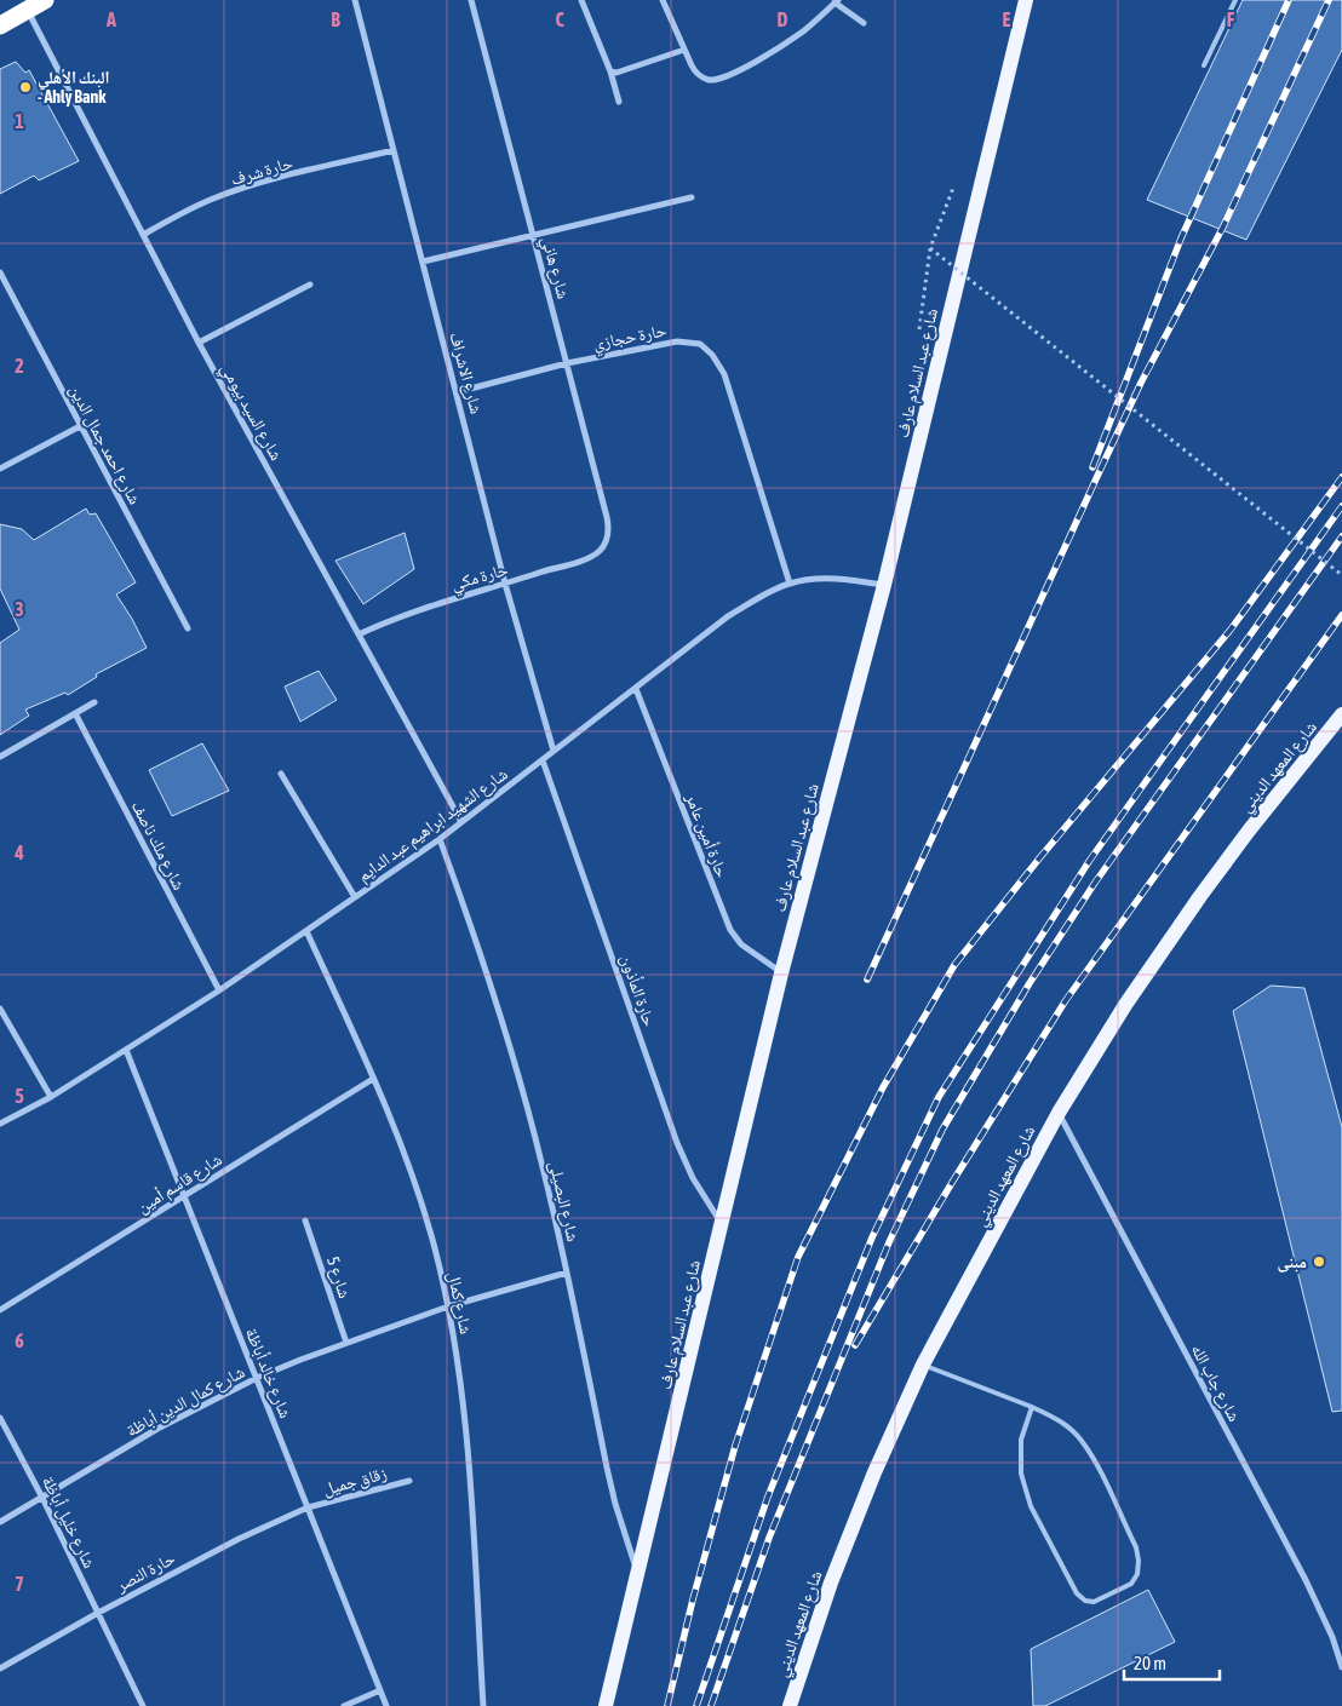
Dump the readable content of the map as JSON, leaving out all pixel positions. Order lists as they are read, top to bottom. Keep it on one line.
{"streets":{"main road":["شارع عبد السلام عارف","شارع المعهد الديني"],"street":["حارة شرف","شارع هاني","حارة حجازي","شارع الاشراف","شارع السيد بيومي","شارع احمد جمال الدين","حارة مكي","شارع الشهيد ابراهيم عبد الدايم","حارة أمين عامر","شارع ملك ناصف","حارة المأذون","شارع قاسم أمين","شارع البصيلى","شارع 5","شارع كمال","شارع خالد أباظة","شارع جاب الله","شارع كمال الدين أباظة","زقاق جميل","شارع خليل أباظة","حارة النصر"]},"crossings":[["حارة شرف","شارع الاشراف"],["حارة شرف","شارع السيد بيومي"],["شارع هاني","حارة حجازي"],["شارع هاني","حارة مكي"],["حارة حجازي","شارع الاشراف"],["حارة حجازي","شارع الشهيد ابراهيم عبد الدايم"],["شارع الاشراف","حارة مكي"],["شارع الاشراف","شارع الشهيد ابراهيم عبد الدايم"],["شارع عبد السلام عارف","شارع الشهيد ابراهيم عبد الدايم"],["شارع عبد السلام عارف","حارة أمين عامر"],["شارع عبد السلام عارف","حارة المأذون"],["شارع عبد السلام عارف","شارع البصيلى"],["شارع السيد بيومي","حارة مكي"],["شارع السيد بيومي","شارع الشهيد ابراهيم عبد الدايم"],["شارع المعهد الديني","شارع جاب الله"],["شارع الشهيد ابراهيم عبد الدايم","حارة أمين عامر"],["شارع الشهيد ابراهيم عبد الدايم","شارع ملك ناصف"],["شارع الشهيد ابراهيم عبد الدايم","حارة المأذون"],["شارع الشهيد ابراهيم عبد الدايم","شارع البصيلى"],["شارع الشهيد ابراهيم عبد الدايم","شارع كمال"],["شارع الشهيد ابراهيم عبد الدايم","شارع خالد أباظة"],["شارع قاسم أمين","شارع كمال"],["شارع قاسم أمين","شارع خالد أباظة"],["شارع البصيلى","شارع كمال الدين أباظة"],["شارع 5","شارع كمال الدين أباظة"],["شارع كمال","شارع كمال الدين أباظة"],["شارع خالد أباظة","شارع كمال الدين أباظة"],["شارع خالد أباظة","زقاق جميل"],["شارع خالد أباظة","حارة النصر"],["شارع كمال الدين أباظة","شارع خليل أباظة"],["زقاق جميل","حارة النصر"],["شارع خليل أباظة","حارة النصر"]],"places":["البنك الأهلي - Ahly Bank","مبنى"],"scale_bar":"20 m","grid":{"columns":["A","B","C","D","E","F"],"rows":["1","2","3","4","5","6","7"]}}
